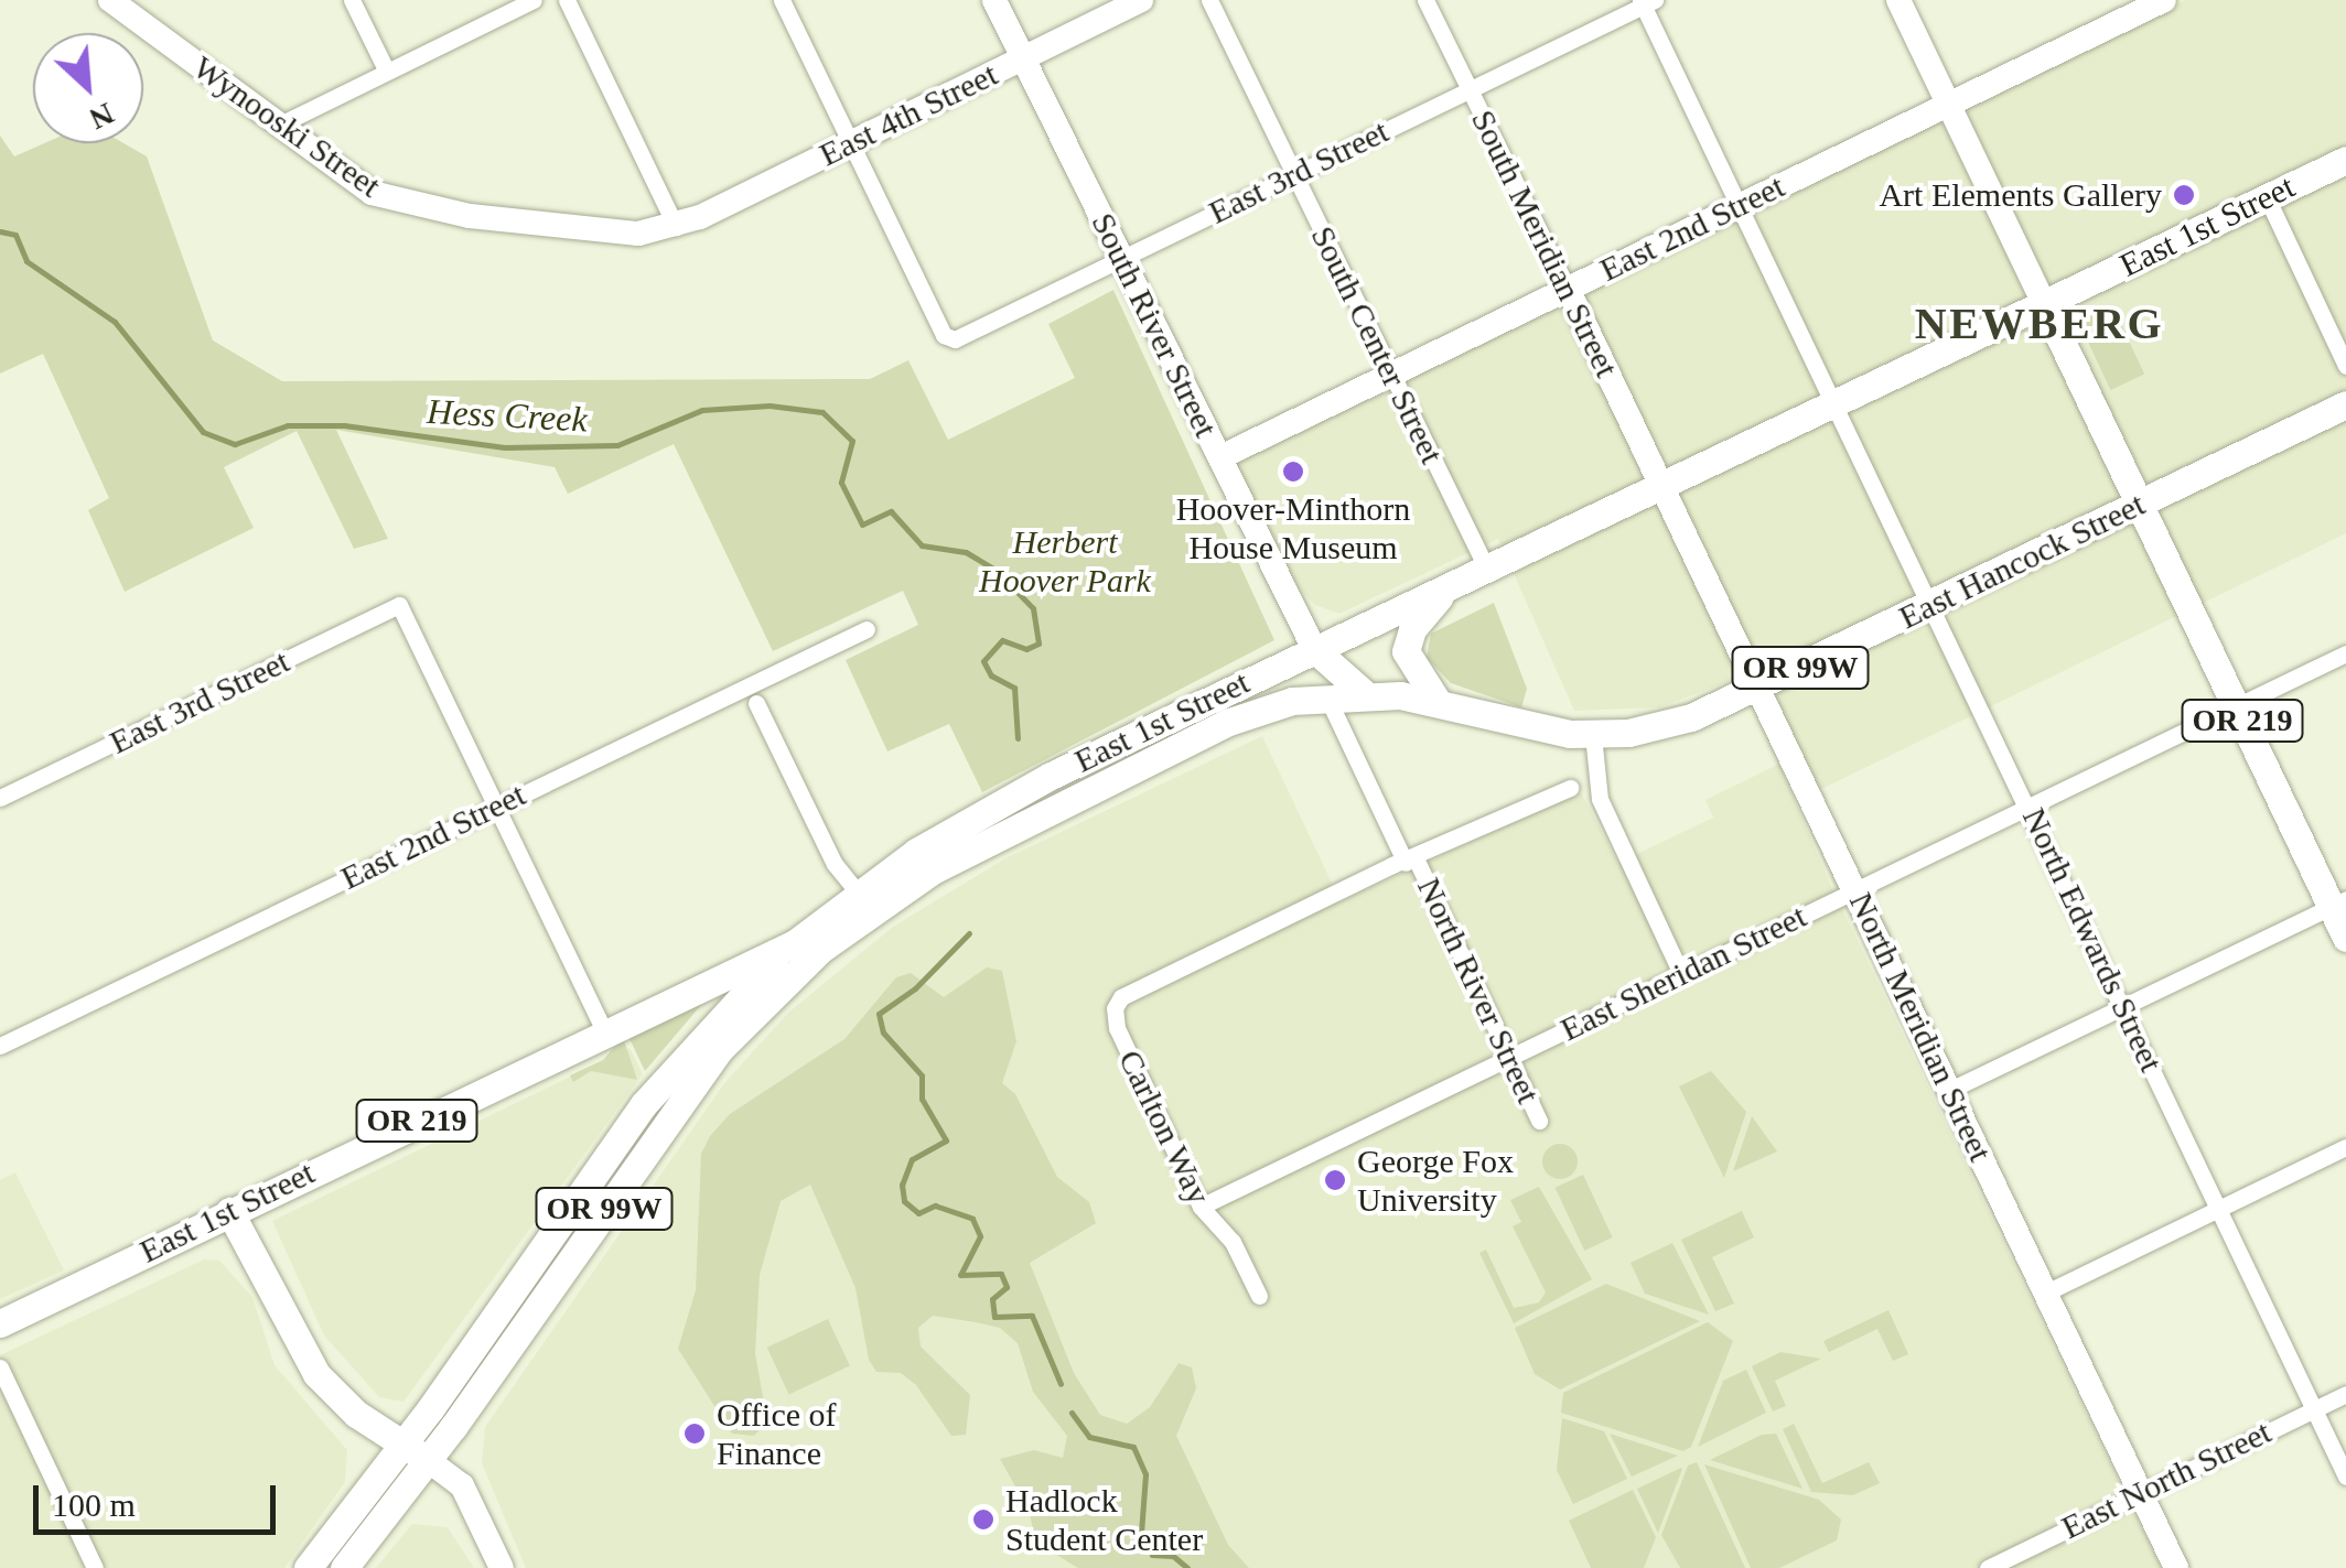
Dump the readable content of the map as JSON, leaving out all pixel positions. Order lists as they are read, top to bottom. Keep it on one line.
{"streets":{"main road":["East 1st Street","East Hancock Street","OR 99W","OR 219"],"street":["East 4th Street","Wynooski Street","East 3rd Street","East 2nd Street","South Meridian Street","South River Street","South Center Street","North Edwards Street","East Sheridan Street","North River Street","North Meridian Street","Carlton Way","East North Street"]},"crossings":[["East 4th Street","Wynooski Street"],["East 4th Street","East 3rd Street"],["East 4th Street","South River Street"],["East 3rd Street","East 2nd Street"],["East 3rd Street","South Meridian Street"],["East 3rd Street","South River Street"],["East 3rd Street","South Center Street"],["East 3rd Street","North Edwards Street"],["East 1st Street","South Meridian Street"],["East 1st Street","South River Street"],["East 1st Street","South Center Street"],["East 1st Street","East Hancock Street"],["East 1st Street","OR 99W"],["East 1st Street","OR 219"],["East 1st Street","North Edwards Street"],["East 1st Street","North River Street"],["East 1st Street","North Meridian Street"],["East 2nd Street","South Meridian Street"],["East 2nd Street","South River Street"],["East 2nd Street","South Center Street"],["East 2nd Street","North Edwards Street"],["South Meridian Street","North Meridian Street"],["East Hancock Street","OR 219"],["East Hancock Street","North Edwards Street"],["East Hancock Street","North Meridian Street"],["OR 219","East Sheridan Street"],["North Edwards Street","East Sheridan Street"],["North Edwards Street","East North Street"],["East Sheridan Street","North River Street"],["East Sheridan Street","North Meridian Street"],["East Sheridan Street","Carlton Way"],["North River Street","Carlton Way"],["North Meridian Street","East North Street"]],"districts":["NEWBERG"],"water":["Hess Creek"],"parks":["Herbert Hoover Park"],"places":["Art Elements Gallery","Hoover-Minthorn House Museum","George Fox University","Office of Finance","Hadlock Student Center"],"scale_bar":"100 m","north":"bottom right"}
